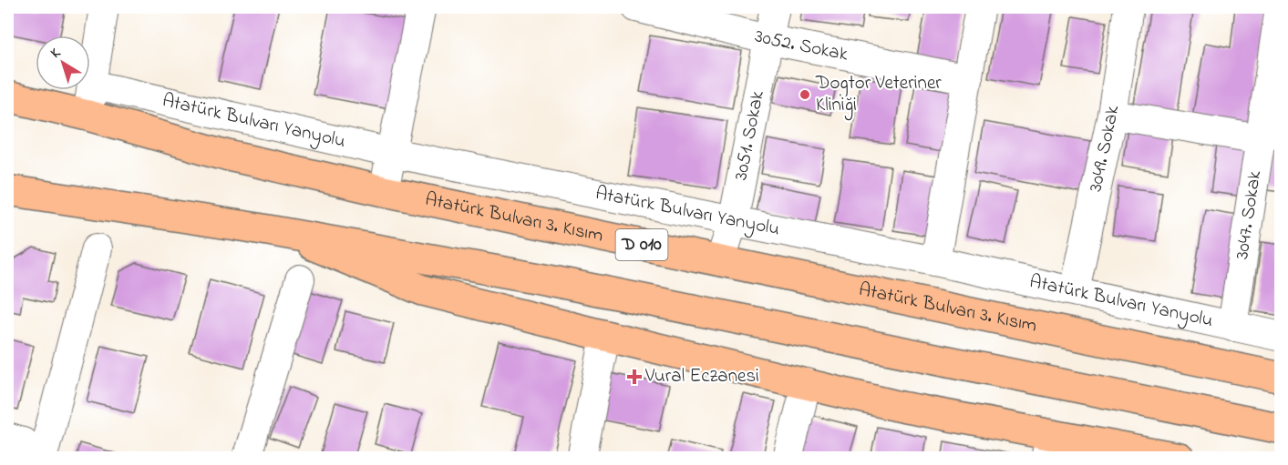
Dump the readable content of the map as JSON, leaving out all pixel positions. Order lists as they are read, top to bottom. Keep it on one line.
{"streets":{"main road":["Atatürk Bulvarı 3. Kısım","D 010"],"street":["3052. Sokak","Atatürk Bulvarı Yanyolu","3051. Sokak","3049. Sokak","3047. Sokak"]},"crossings":[["3052. Sokak","3051. Sokak"],["Atatürk Bulvarı Yanyolu","3051. Sokak"],["Atatürk Bulvarı Yanyolu","3049. Sokak"],["Atatürk Bulvarı Yanyolu","3047. Sokak"],["3051. Sokak","Atatürk Bulvarı 3. Kısım"]],"places":{"other":["Dogtor Veteriner Kliniği"],"health":["Vural Eczanesi"]},"north":"top left"}
